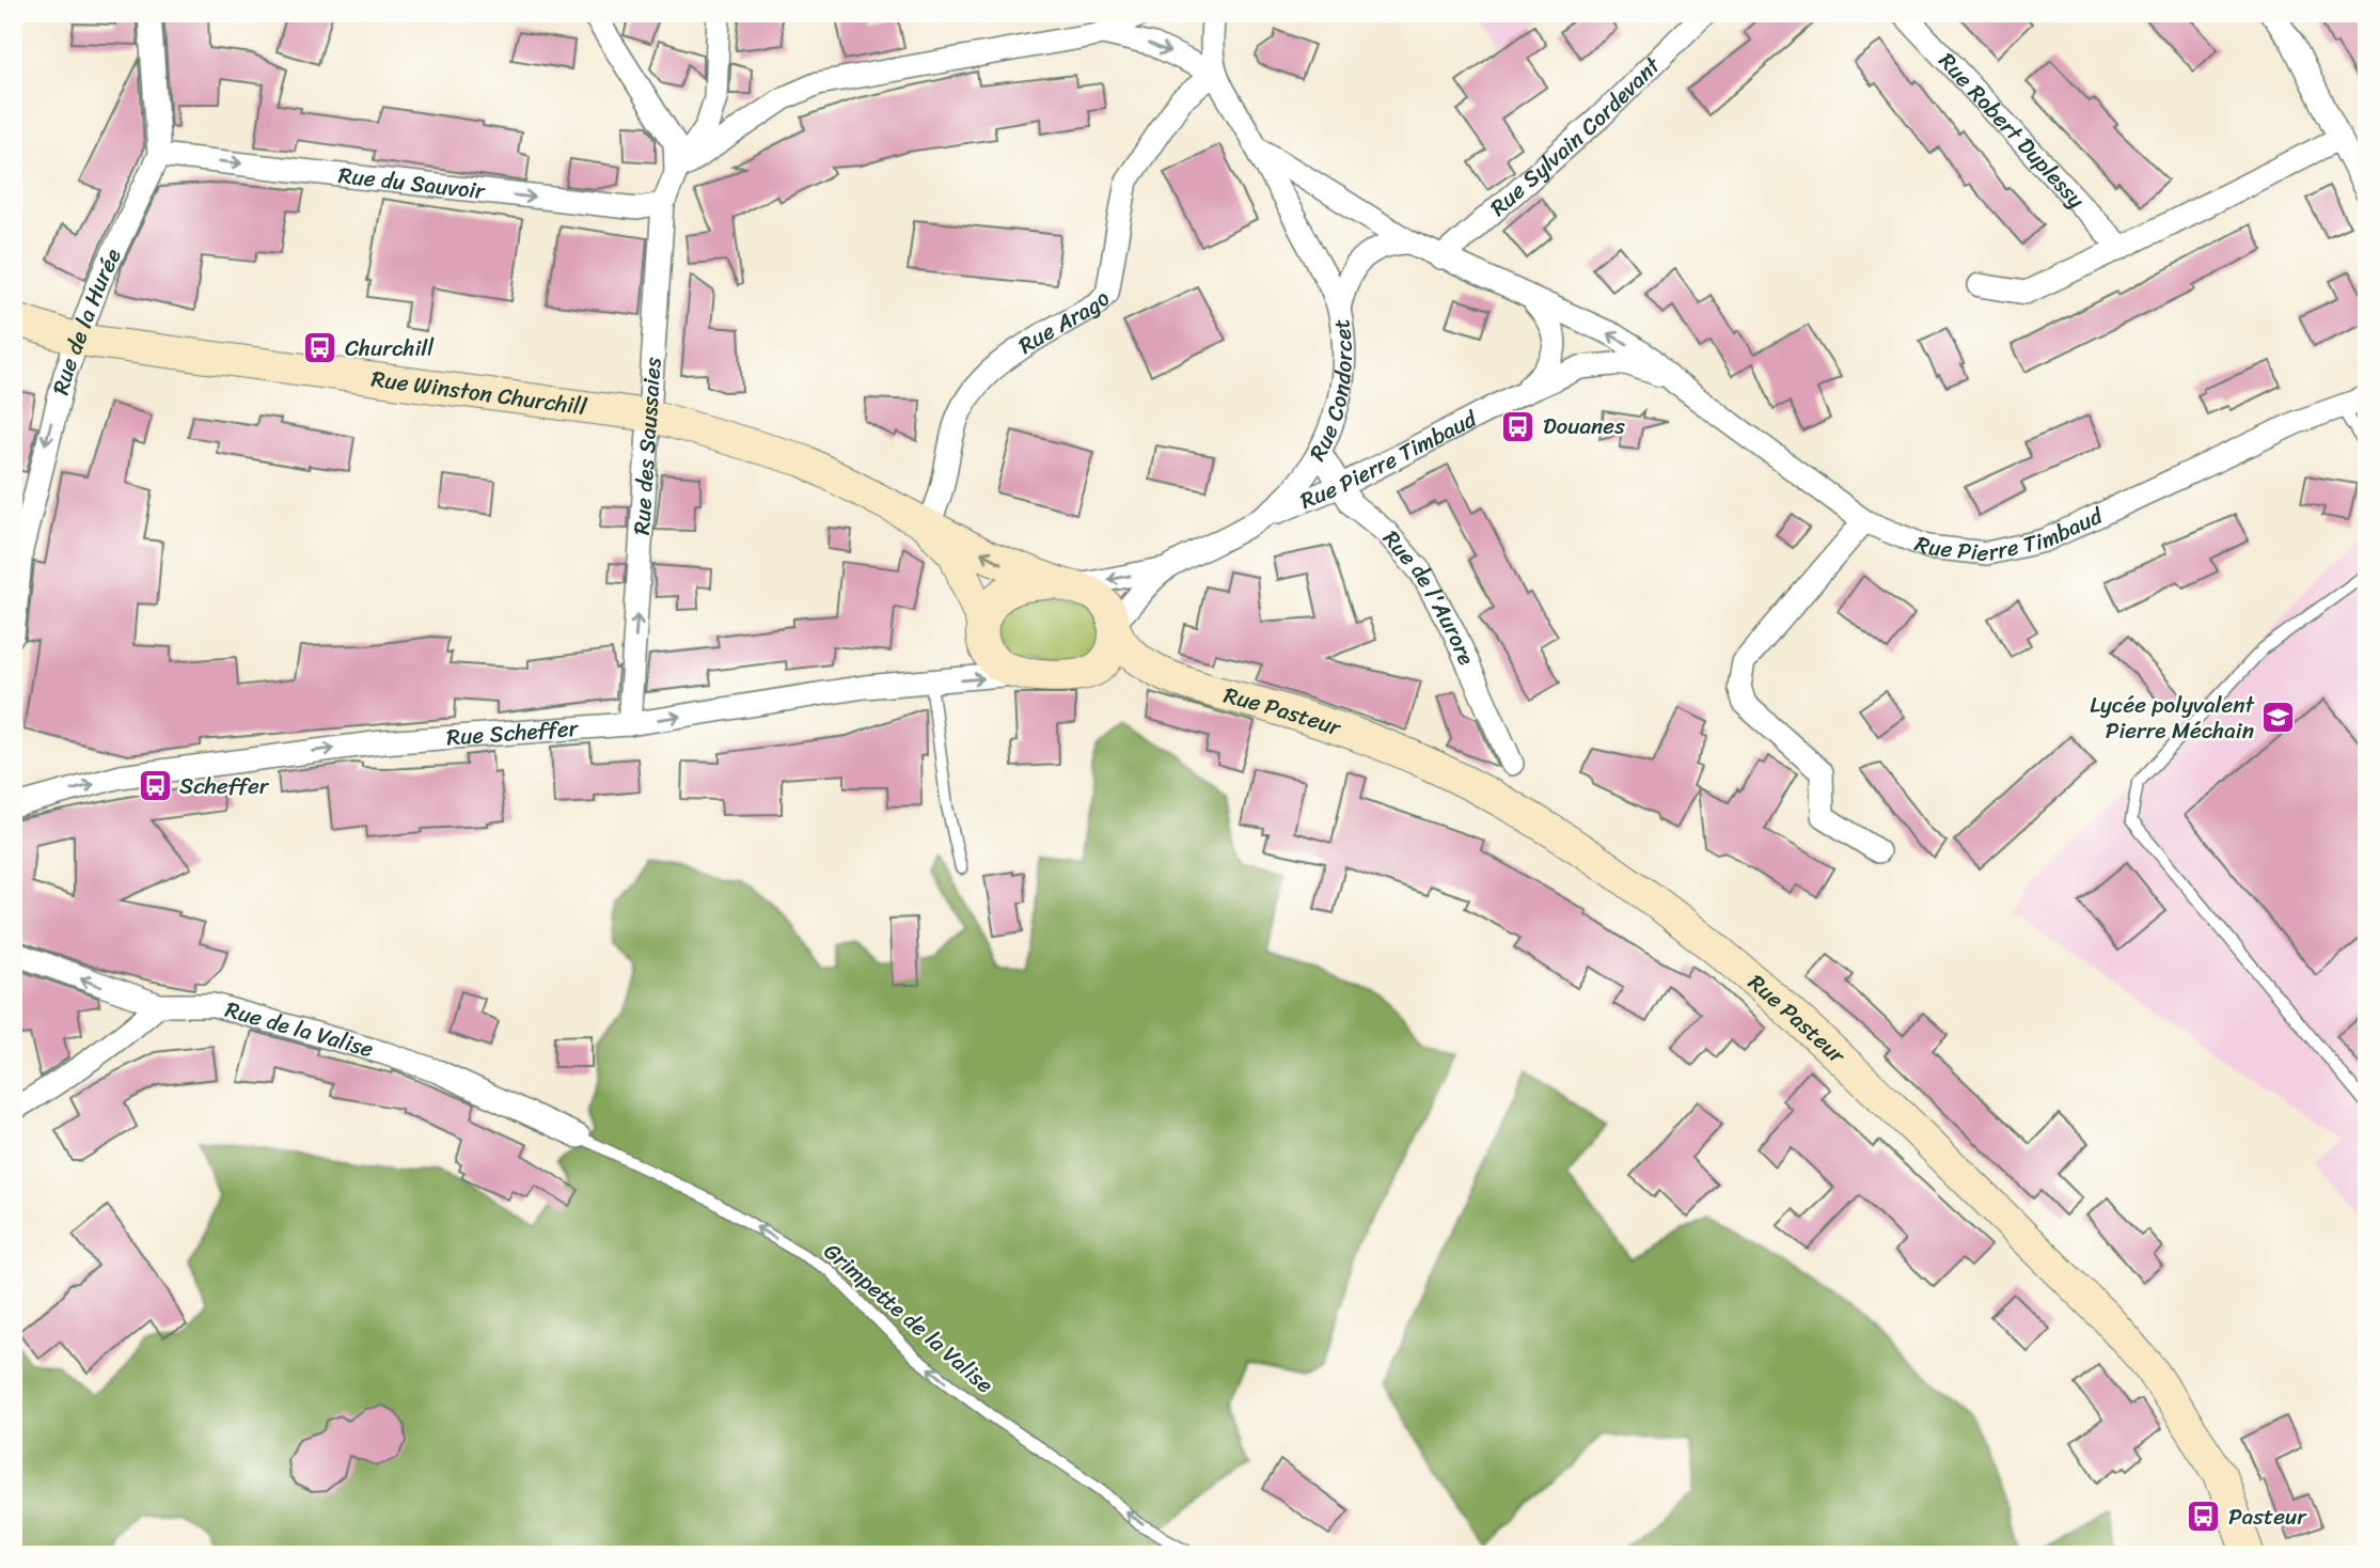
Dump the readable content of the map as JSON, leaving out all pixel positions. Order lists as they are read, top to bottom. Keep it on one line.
{"streets":{"main road":["Rue Winston Churchill","Rue Pasteur"],"street":["Rue Robert Duplessy","Rue Sylvain Cordevant","Rue du Sauvoir","Rue Arago","Rue de la Hurée","Rue Condorcet","Rue des Saussaies","Rue Pierre Timbaud","Rue de l'Aurore","Rue Scheffer","Rue de la Valise"],"lane":["Grimpette de la Valise"]},"crossings":[["Rue Sylvain Cordevant","Rue Pierre Timbaud"],["Rue du Sauvoir","Rue de la Hurée"],["Rue du Sauvoir","Rue des Saussaies"],["Rue Arago","Rue Condorcet"],["Rue Arago","Rue Winston Churchill"],["Rue de la Hurée","Rue Winston Churchill"],["Rue Condorcet","Rue Winston Churchill"],["Rue Condorcet","Rue Pierre Timbaud"],["Rue Condorcet","Rue de l'Aurore"],["Rue Condorcet","Rue Pasteur"],["Rue Condorcet","Rue Scheffer"],["Rue Winston Churchill","Rue des Saussaies"],["Rue Winston Churchill","Rue Pasteur"],["Rue Winston Churchill","Rue Scheffer"],["Rue des Saussaies","Rue Scheffer"],["Rue Pierre Timbaud","Rue de l'Aurore"],["Rue Pasteur","Rue Scheffer"],["Rue de la Valise","Grimpette de la Valise"]],"one_way":["Rue du Sauvoir","Rue de la Hurée","Rue des Saussaies","Rue Scheffer","Grimpette de la Valise"],"places":{"bus stop":["Churchill","Douanes","Scheffer","Pasteur"],"school or university":["Lycée polyvalent Pierre Méchain"]}}
